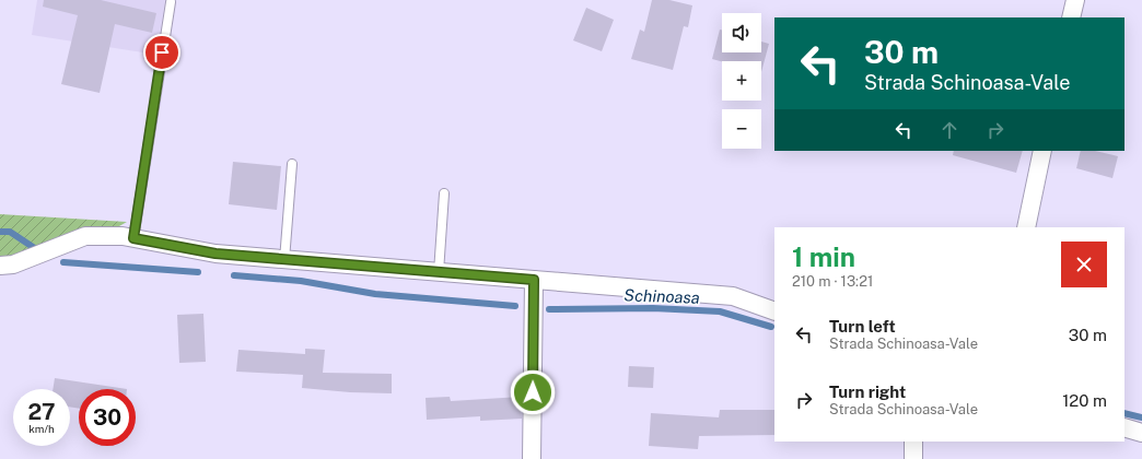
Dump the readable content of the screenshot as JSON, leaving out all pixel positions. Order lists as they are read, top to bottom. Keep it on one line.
{"water":["Schinoasa"],"page":{"map_buttons":["+","−"],"turn":["30 m","Strada Schinoasa-Vale"],"heading":["1 min","210 m · 13:21"],"list":[{"name":"Turn left","note":"Strada Schinoasa-Vale","value":"30 m"},{"name":"Turn right","note":"Strada Schinoasa-Vale","value":"120 m"}],"speed":"27 km/h","limit":"30"}}
